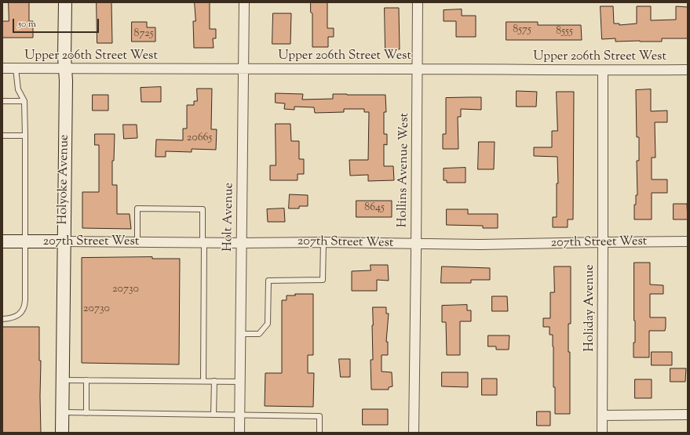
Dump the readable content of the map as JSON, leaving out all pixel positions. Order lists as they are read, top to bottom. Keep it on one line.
{"streets":{"street":["Upper 206th Street West","Hollins Avenue West","Holyoke Avenue","Holt Avenue","207th Street West","Holiday Avenue"]},"crossings":[["Upper 206th Street West","Hollins Avenue West"],["Upper 206th Street West","Holyoke Avenue"],["Upper 206th Street West","Holt Avenue"],["Upper 206th Street West","Holiday Avenue"],["Hollins Avenue West","207th Street West"],["Holyoke Avenue","207th Street West"],["Holt Avenue","207th Street West"],["207th Street West","Holiday Avenue"]],"house_numbers":["8575","8555","8725","20665","8645","20730","20730"],"scale_bar":"50 m"}
